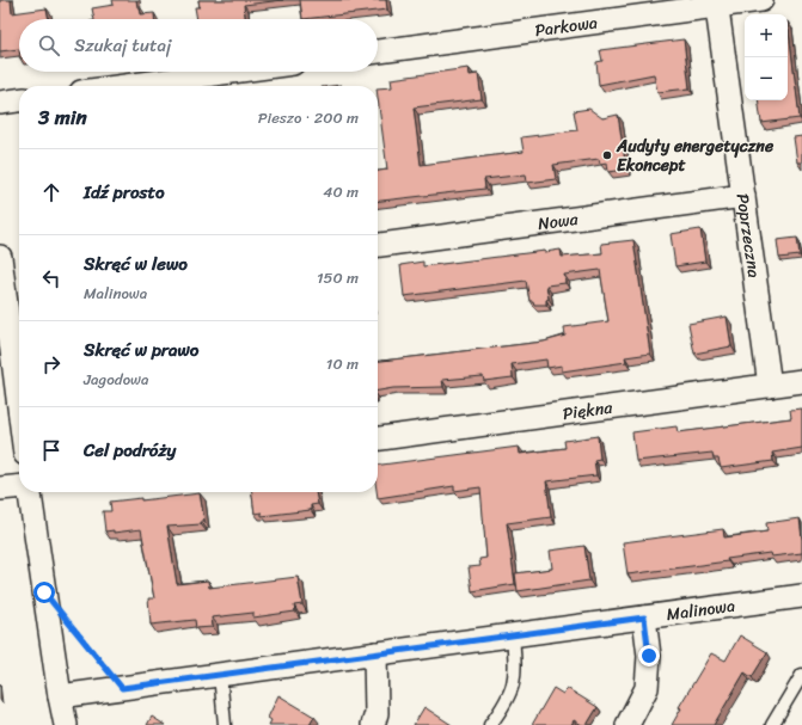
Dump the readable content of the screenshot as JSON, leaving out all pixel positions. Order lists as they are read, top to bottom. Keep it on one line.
{"streets":{"street":["Parkowa","Nowa","Poprzeczna","Piękna","Malinowa"]},"crossings":[["Parkowa","Poprzeczna"],["Nowa","Poprzeczna"],["Poprzeczna","Piękna"]],"places":["Audyty energetyczne Ekoncept"],"page":{"map_buttons":["+","−"],"search":"Szukaj tutaj","heading":["3 min","Pieszo · 200 m"],"list":[["Idź prosto","40 m"],["Skręć w lewo","Malinowa","150 m"],["Skręć w prawo","Jagodowa","10 m"],"Cel podróży"]}}
